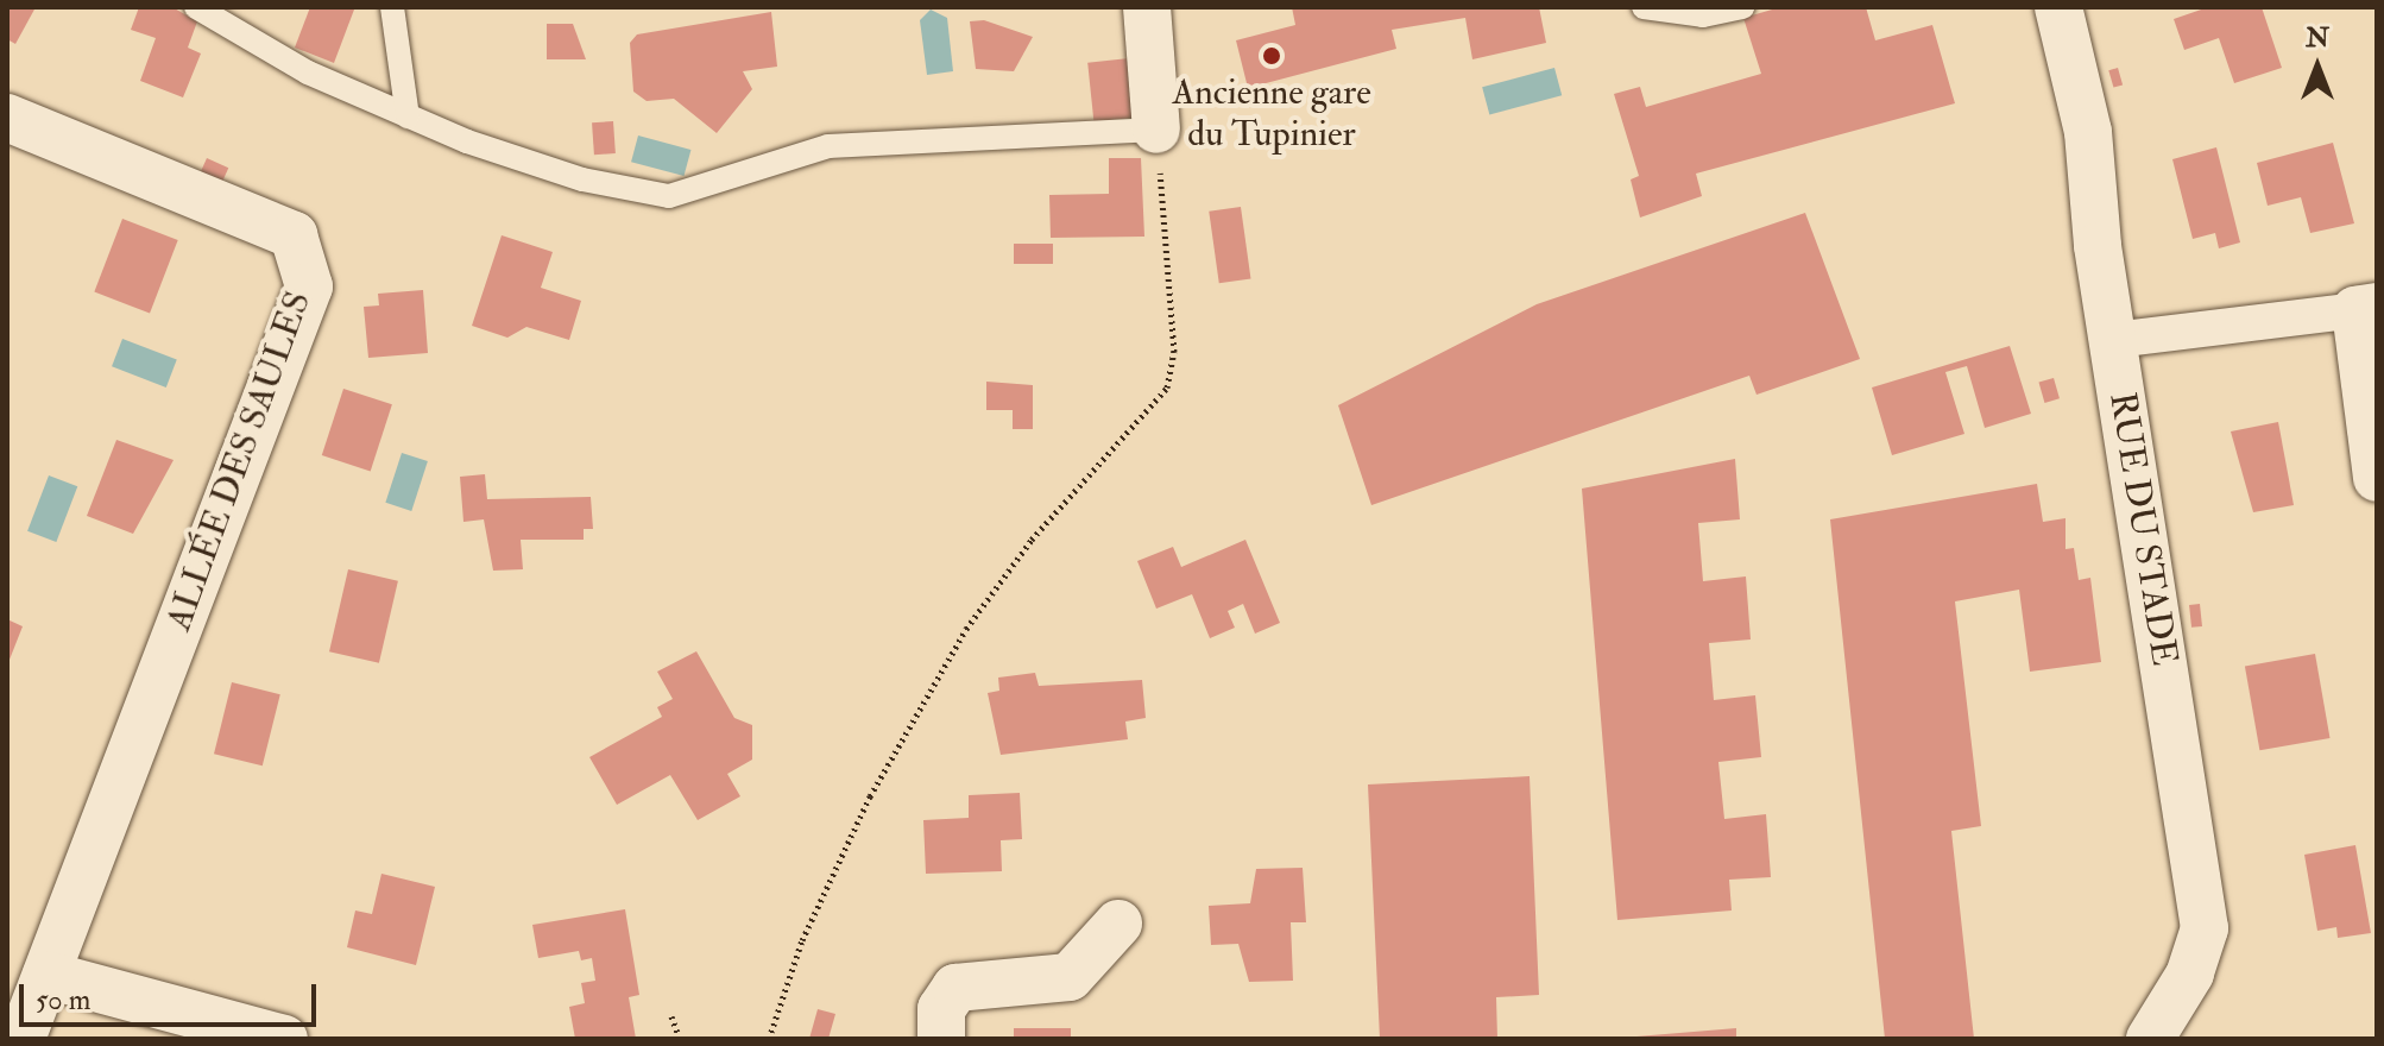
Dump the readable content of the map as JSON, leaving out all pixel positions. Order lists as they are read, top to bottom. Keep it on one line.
{"streets":{"street":["ALLÉE DES SAULES","RUE DU STADE"]},"places":["Ancienne gare du Tupinier"],"scale_bar":"50 m","north":"top"}
